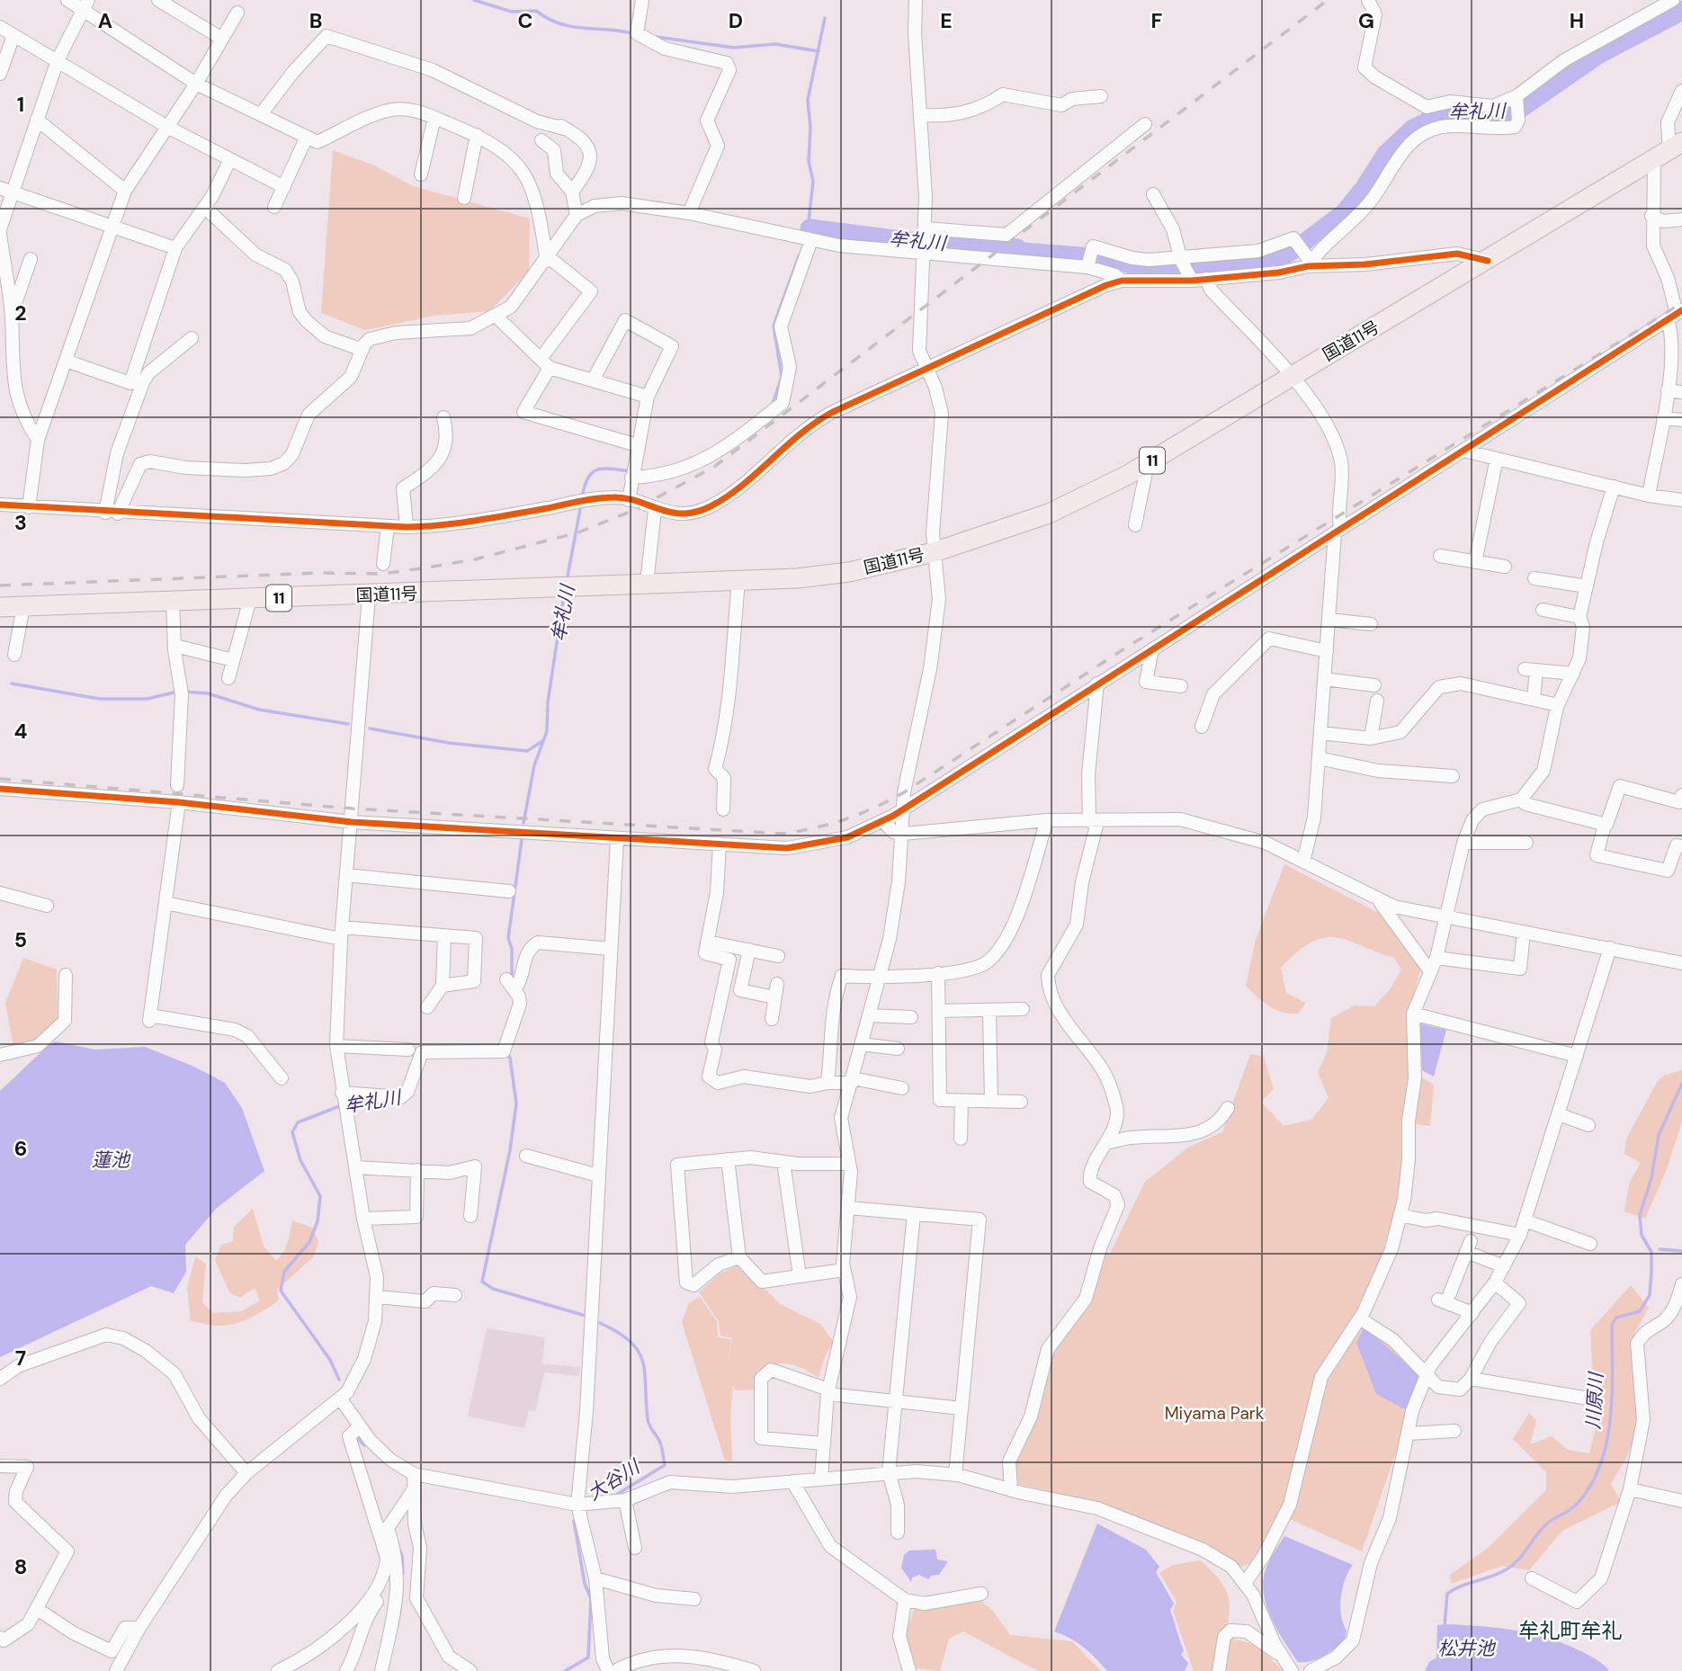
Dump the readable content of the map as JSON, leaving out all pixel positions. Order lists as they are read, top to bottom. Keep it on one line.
{"streets":{"highway":["国道11号","11"]},"districts":["牟礼町牟礼"],"water":["牟礼川","蓮池","川原川","大谷川","松井池"],"parks":["Miyama Park"],"grid":{"columns":["A","B","C","D","E","F","G","H"],"rows":["1","2","3","4","5","6","7","8"]}}
